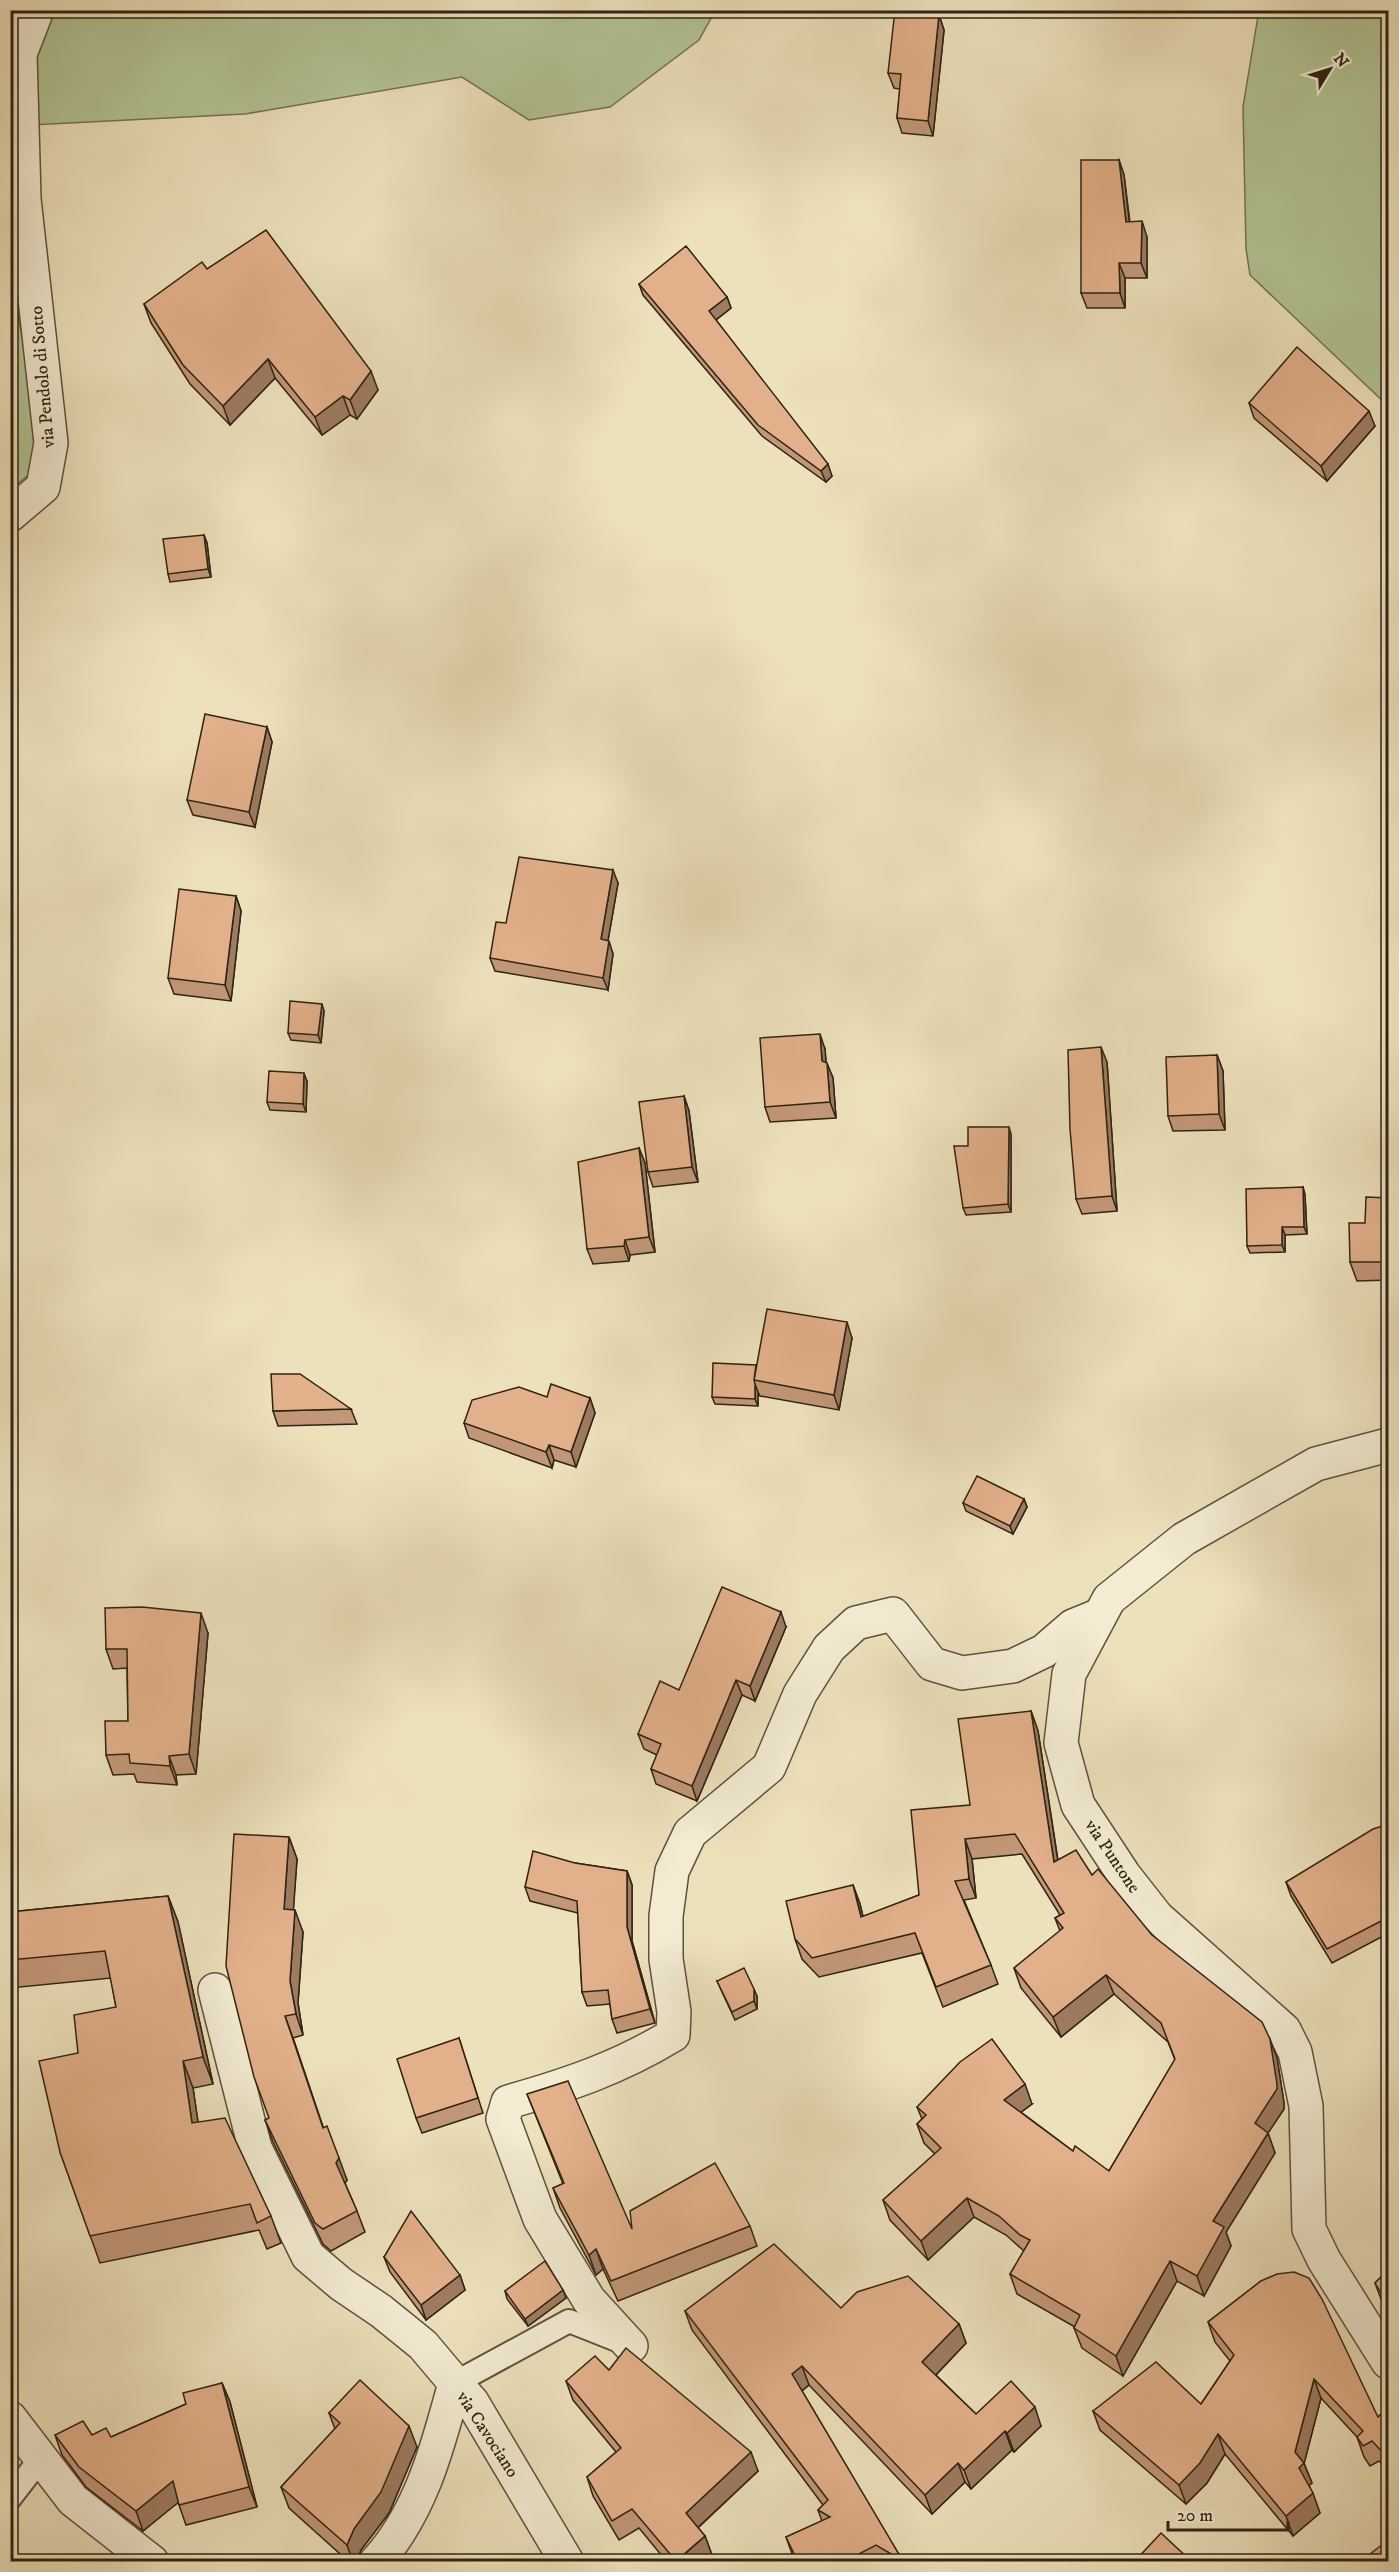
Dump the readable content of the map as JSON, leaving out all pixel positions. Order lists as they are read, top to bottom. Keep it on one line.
{"streets":{"street":["via Pendolo di Sotto","via Puntone","via Cavociano"]},"scale_bar":"20 m","north":"top right"}
